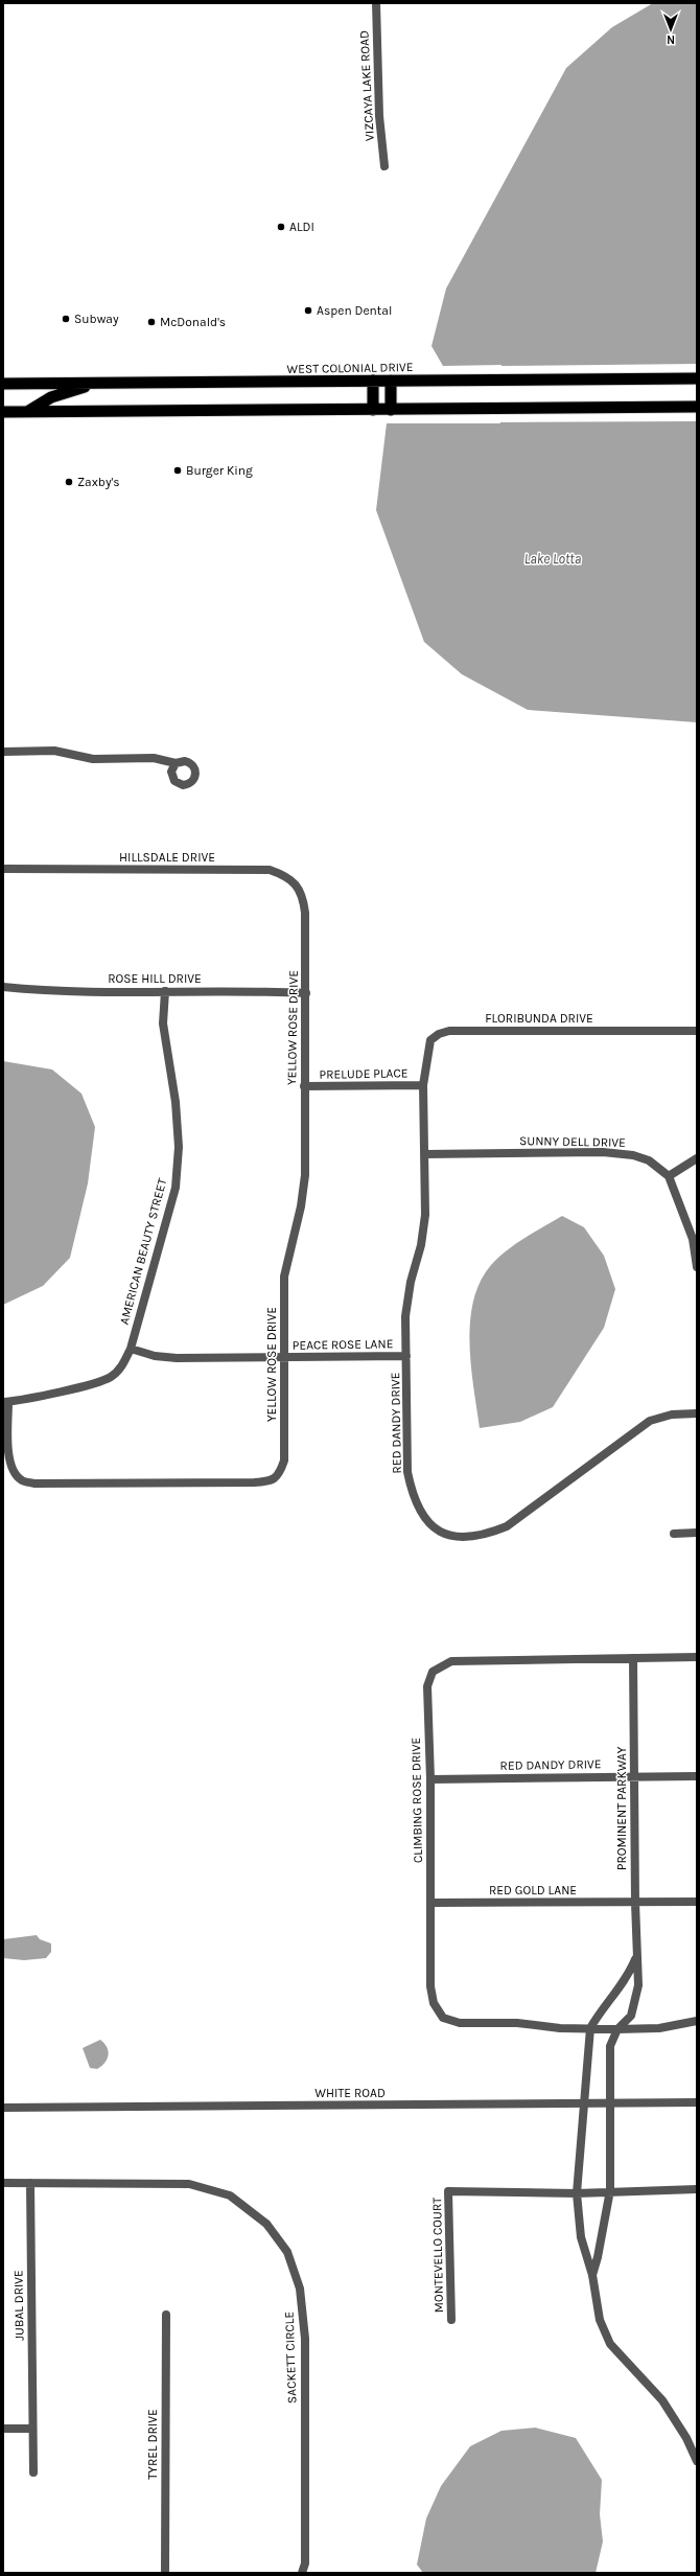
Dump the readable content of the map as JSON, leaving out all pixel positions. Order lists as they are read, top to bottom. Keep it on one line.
{"streets":{"highway":["WEST COLONIAL DRIVE"],"street":["VIZCAYA LAKE ROAD","HILLSDALE DRIVE","ROSE HILL DRIVE","FLORIBUNDA DRIVE","YELLOW ROSE DRIVE","PRELUDE PLACE","SUNNY DELL DRIVE","AMERICAN BEAUTY STREET","PEACE ROSE LANE","RED DANDY DRIVE","CLIMBING ROSE DRIVE","PROMINENT PARKWAY","RED GOLD LANE","WHITE ROAD","MONTEVELLO COURT","JUBAL DRIVE","SACKETT CIRCLE","TYREL DRIVE"]},"crossings":[["HILLSDALE DRIVE","YELLOW ROSE DRIVE"],["ROSE HILL DRIVE","YELLOW ROSE DRIVE"],["ROSE HILL DRIVE","AMERICAN BEAUTY STREET"],["FLORIBUNDA DRIVE","PRELUDE PLACE"],["FLORIBUNDA DRIVE","RED DANDY DRIVE"],["YELLOW ROSE DRIVE","PRELUDE PLACE"],["YELLOW ROSE DRIVE","AMERICAN BEAUTY STREET"],["YELLOW ROSE DRIVE","PEACE ROSE LANE"],["PRELUDE PLACE","RED DANDY DRIVE"],["SUNNY DELL DRIVE","RED DANDY DRIVE"],["AMERICAN BEAUTY STREET","PEACE ROSE LANE"],["PEACE ROSE LANE","RED DANDY DRIVE"],["RED DANDY DRIVE","CLIMBING ROSE DRIVE"],["RED DANDY DRIVE","PROMINENT PARKWAY"],["CLIMBING ROSE DRIVE","PROMINENT PARKWAY"],["CLIMBING ROSE DRIVE","RED GOLD LANE"],["PROMINENT PARKWAY","RED GOLD LANE"],["PROMINENT PARKWAY","WHITE ROAD"],["JUBAL DRIVE","SACKETT CIRCLE"]],"water":["Lake Lotta"],"places":["ALDI","Aspen Dental","Subway","McDonald's","Burger King","Zaxby's"],"north":"bottom"}
